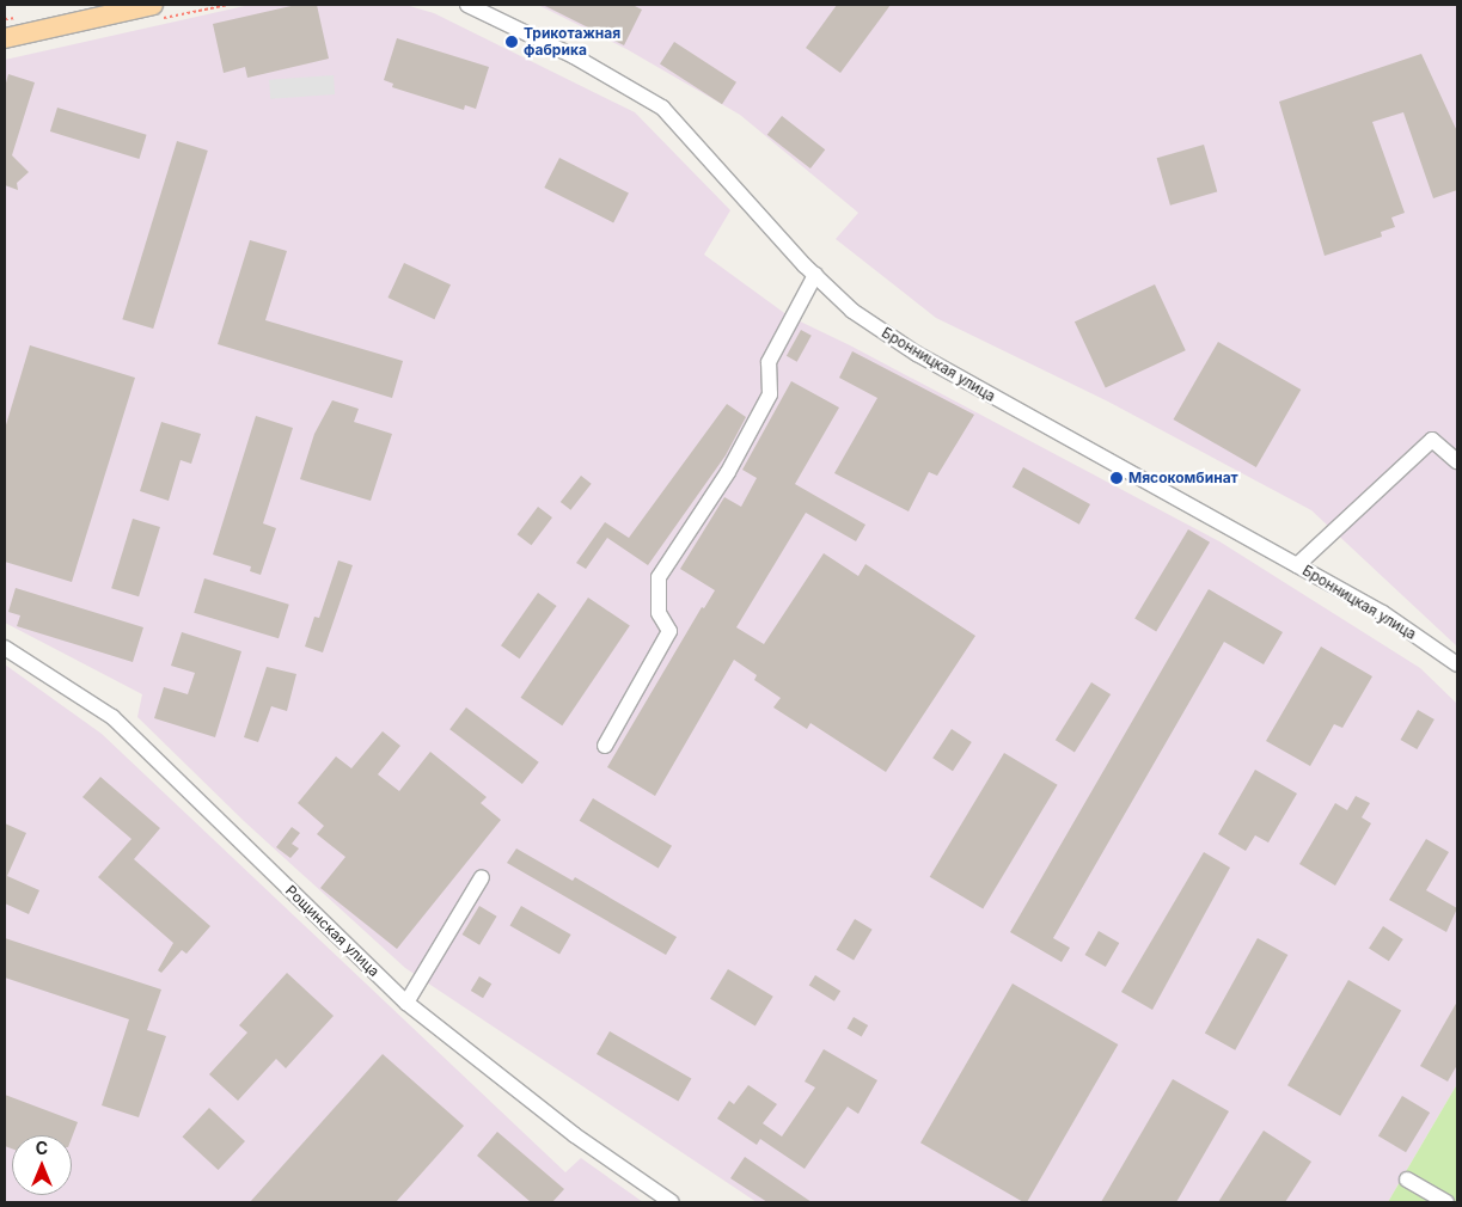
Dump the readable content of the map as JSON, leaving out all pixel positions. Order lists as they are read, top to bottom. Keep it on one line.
{"streets":{"street":["Бронницкая улица","Рощинская улица"]},"places":["Трикотажная фабрика","Мясокомбинат"],"north":"top"}
